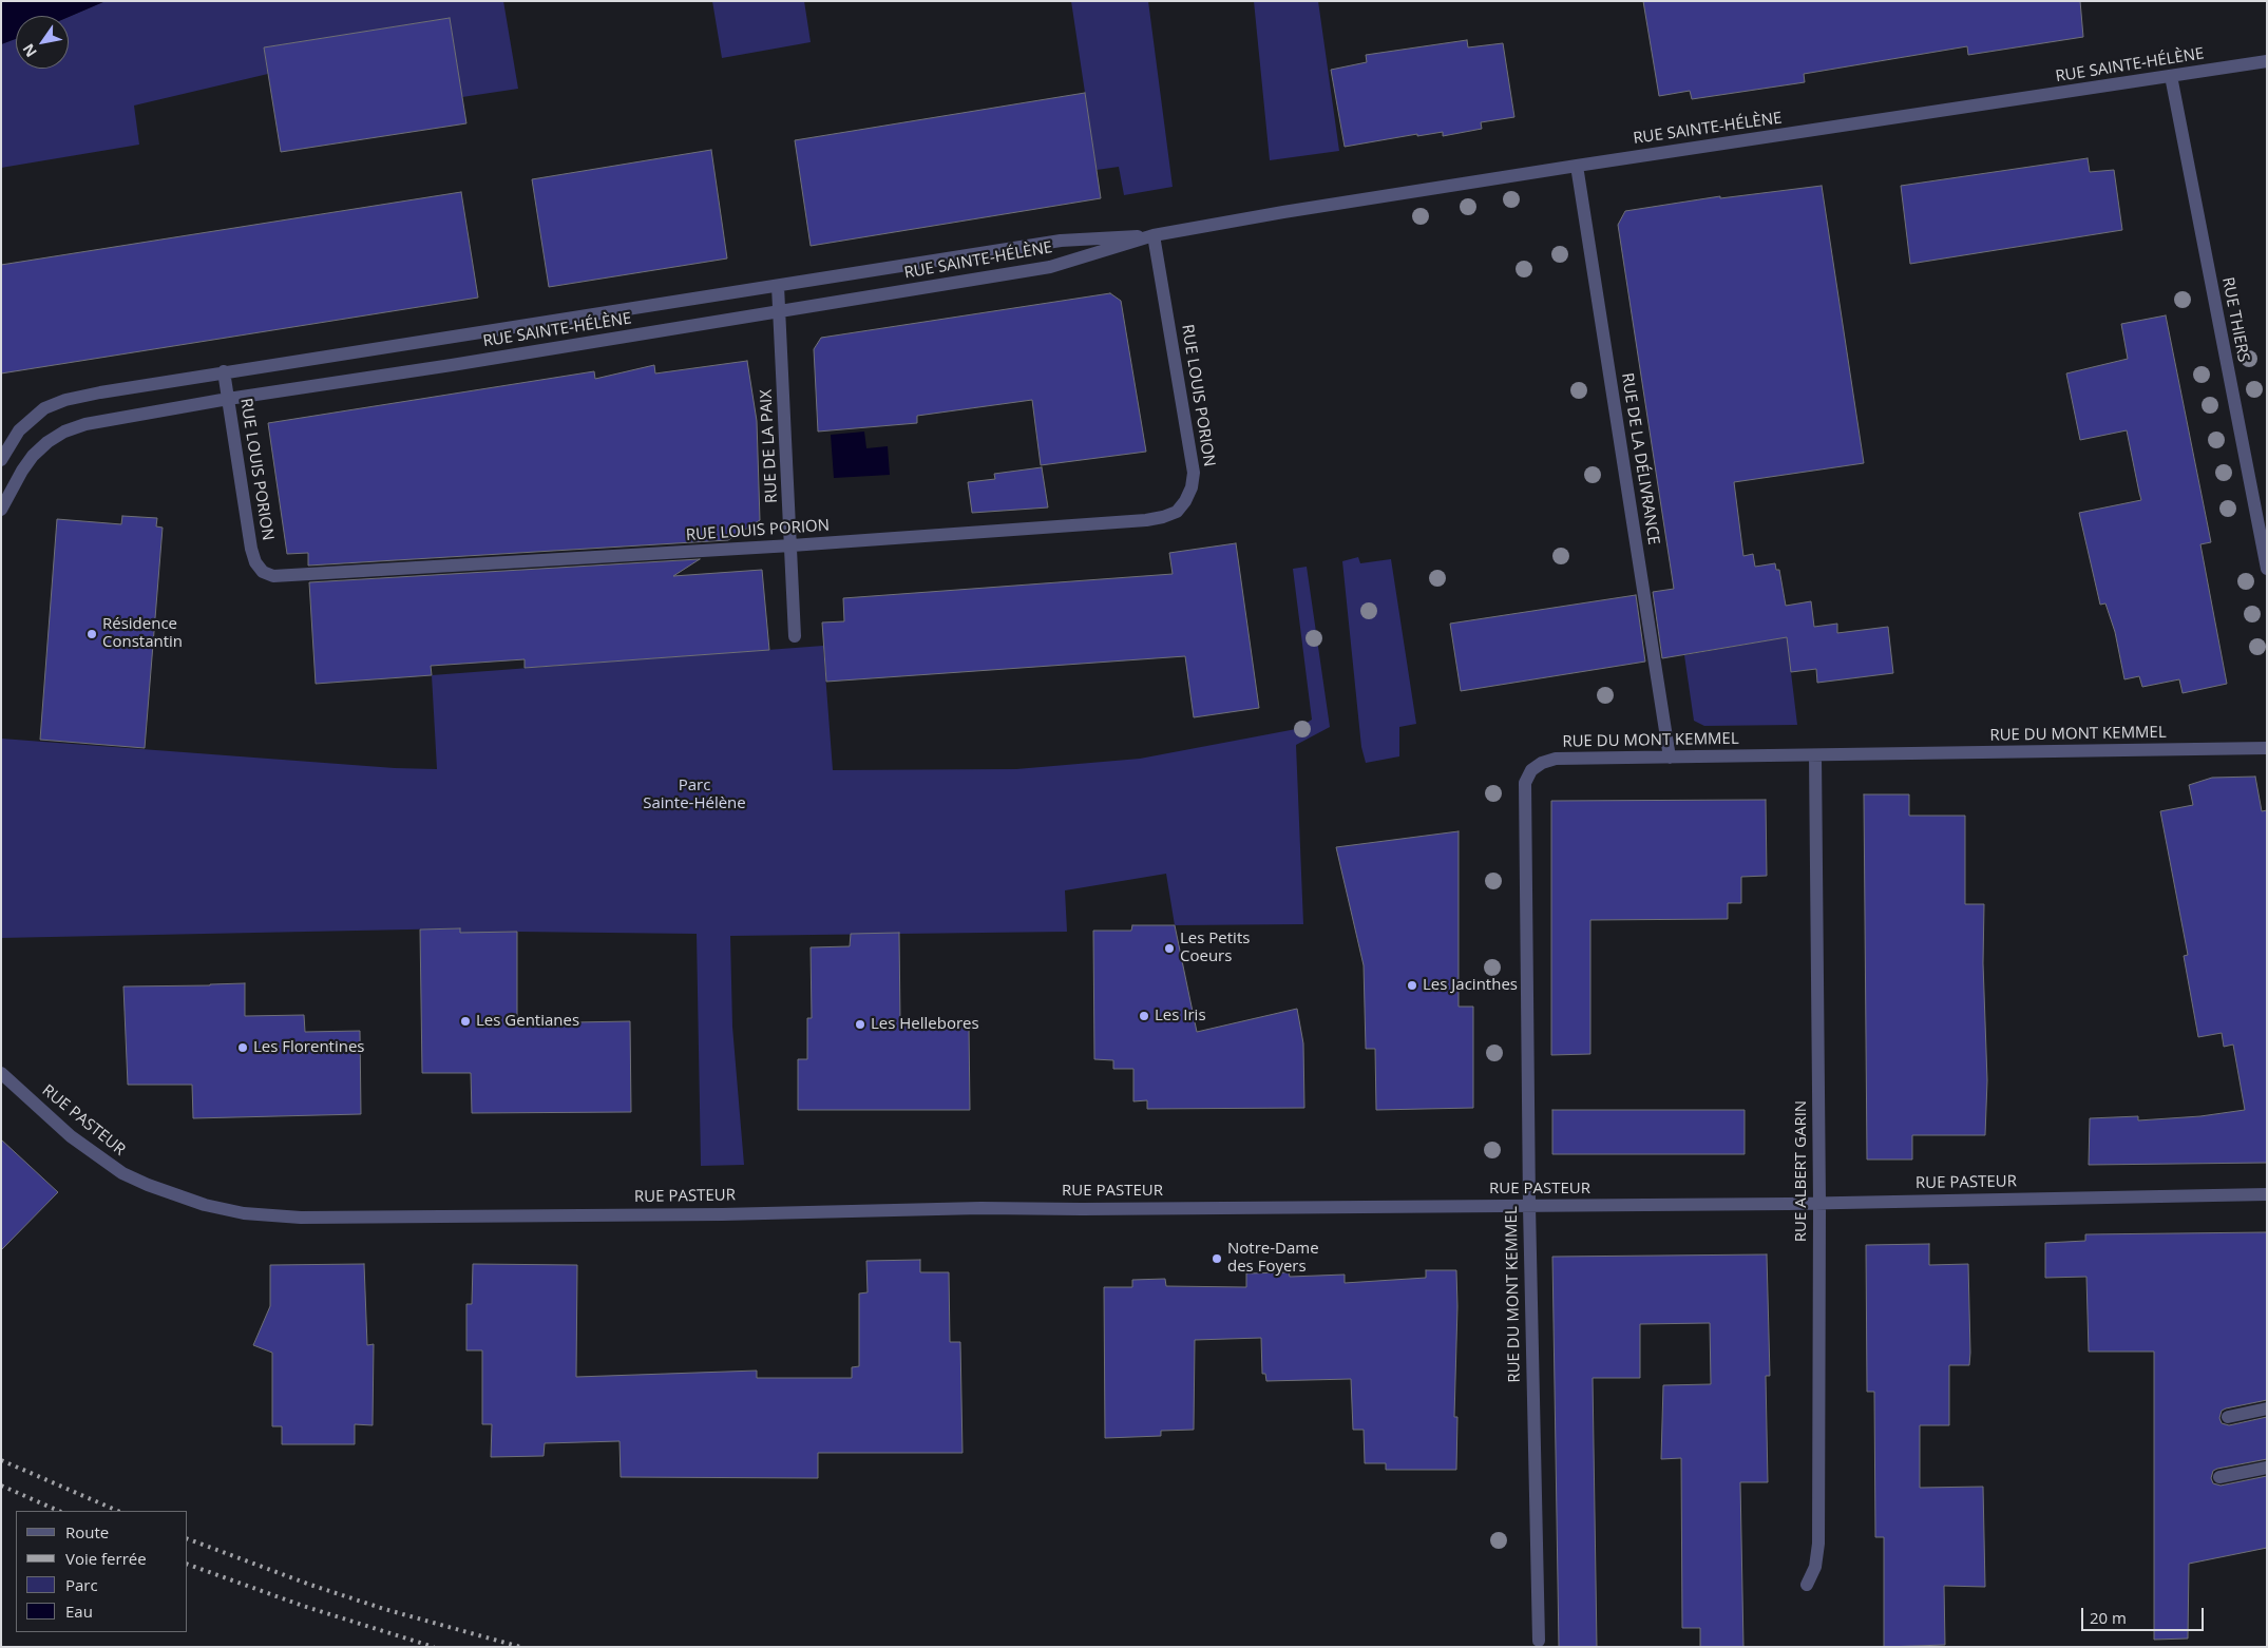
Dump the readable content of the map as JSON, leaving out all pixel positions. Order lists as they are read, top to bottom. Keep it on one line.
{"streets":{"street":["RUE SAINTE-HÉLÈNE","RUE THIERS","RUE LOUIS PORION","RUE DE LA PAIX","RUE DE LA DÉLIVRANCE","RUE DU MONT KEMMEL","RUE PASTEUR","RUE ALBERT GARIN"]},"crossings":[["RUE SAINTE-HÉLÈNE","RUE THIERS"],["RUE SAINTE-HÉLÈNE","RUE LOUIS PORION"],["RUE SAINTE-HÉLÈNE","RUE DE LA PAIX"],["RUE SAINTE-HÉLÈNE","RUE DE LA DÉLIVRANCE"],["RUE LOUIS PORION","RUE DE LA PAIX"],["RUE DE LA DÉLIVRANCE","RUE DU MONT KEMMEL"],["RUE DU MONT KEMMEL","RUE PASTEUR"],["RUE DU MONT KEMMEL","RUE ALBERT GARIN"],["RUE PASTEUR","RUE ALBERT GARIN"]],"parks":["Parc Sainte-Hélène"],"places":["Résidence Constantin","Les Petits Coeurs","Les Jacinthes","Les Iris","Les Gentianes","Les Hellebores","Les Florentines","Notre-Dame des Foyers"],"legend":["Route","Voie ferrée","Parc","Eau"],"scale_bar":"20 m","north":"bottom left"}
